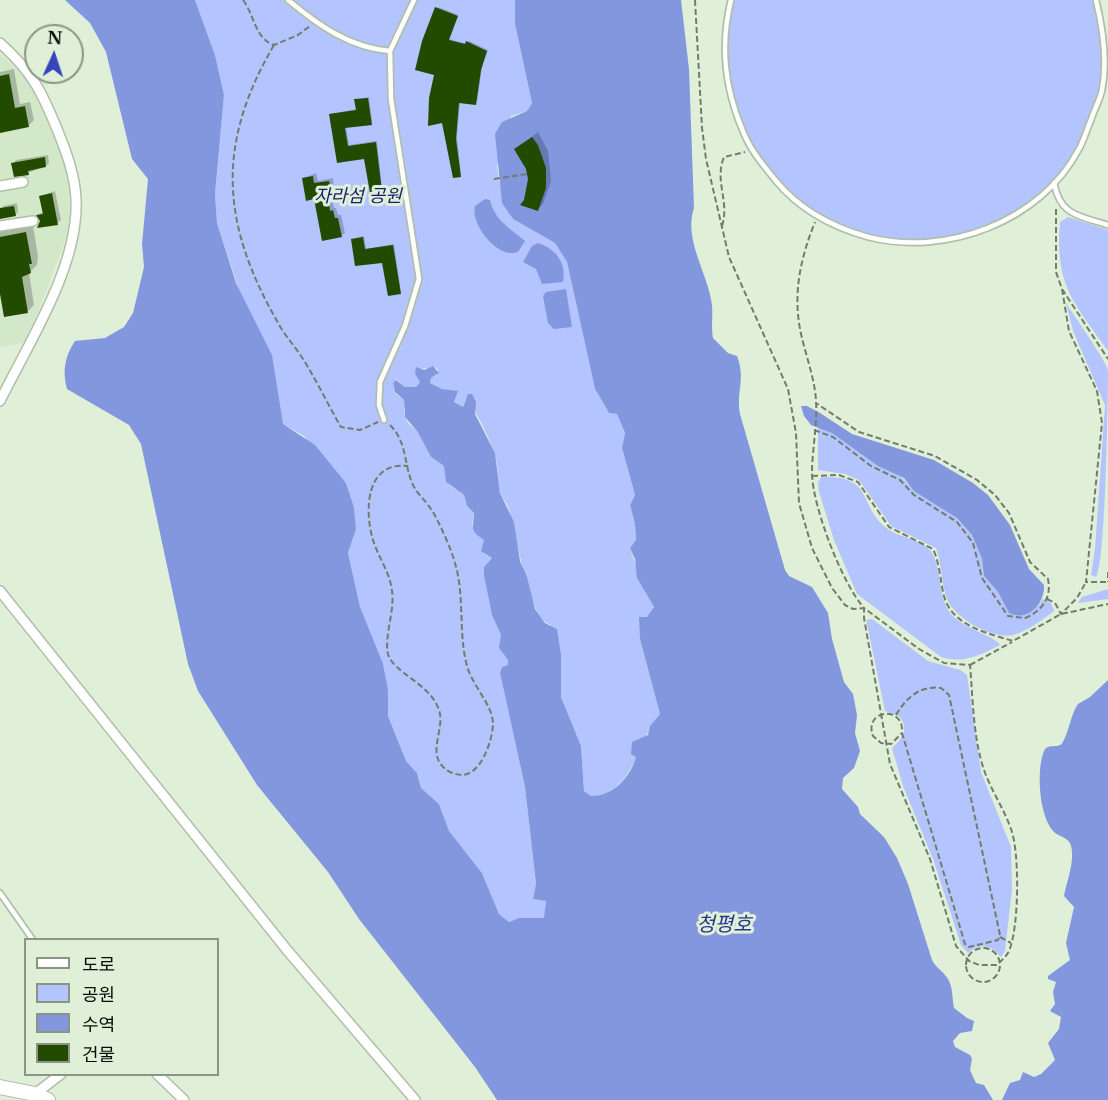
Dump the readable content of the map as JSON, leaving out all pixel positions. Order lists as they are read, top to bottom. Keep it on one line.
{"water":["청평호"],"parks":["자라섬 공원"],"legend":["도로","공원","수역","건물"],"north":"top"}
